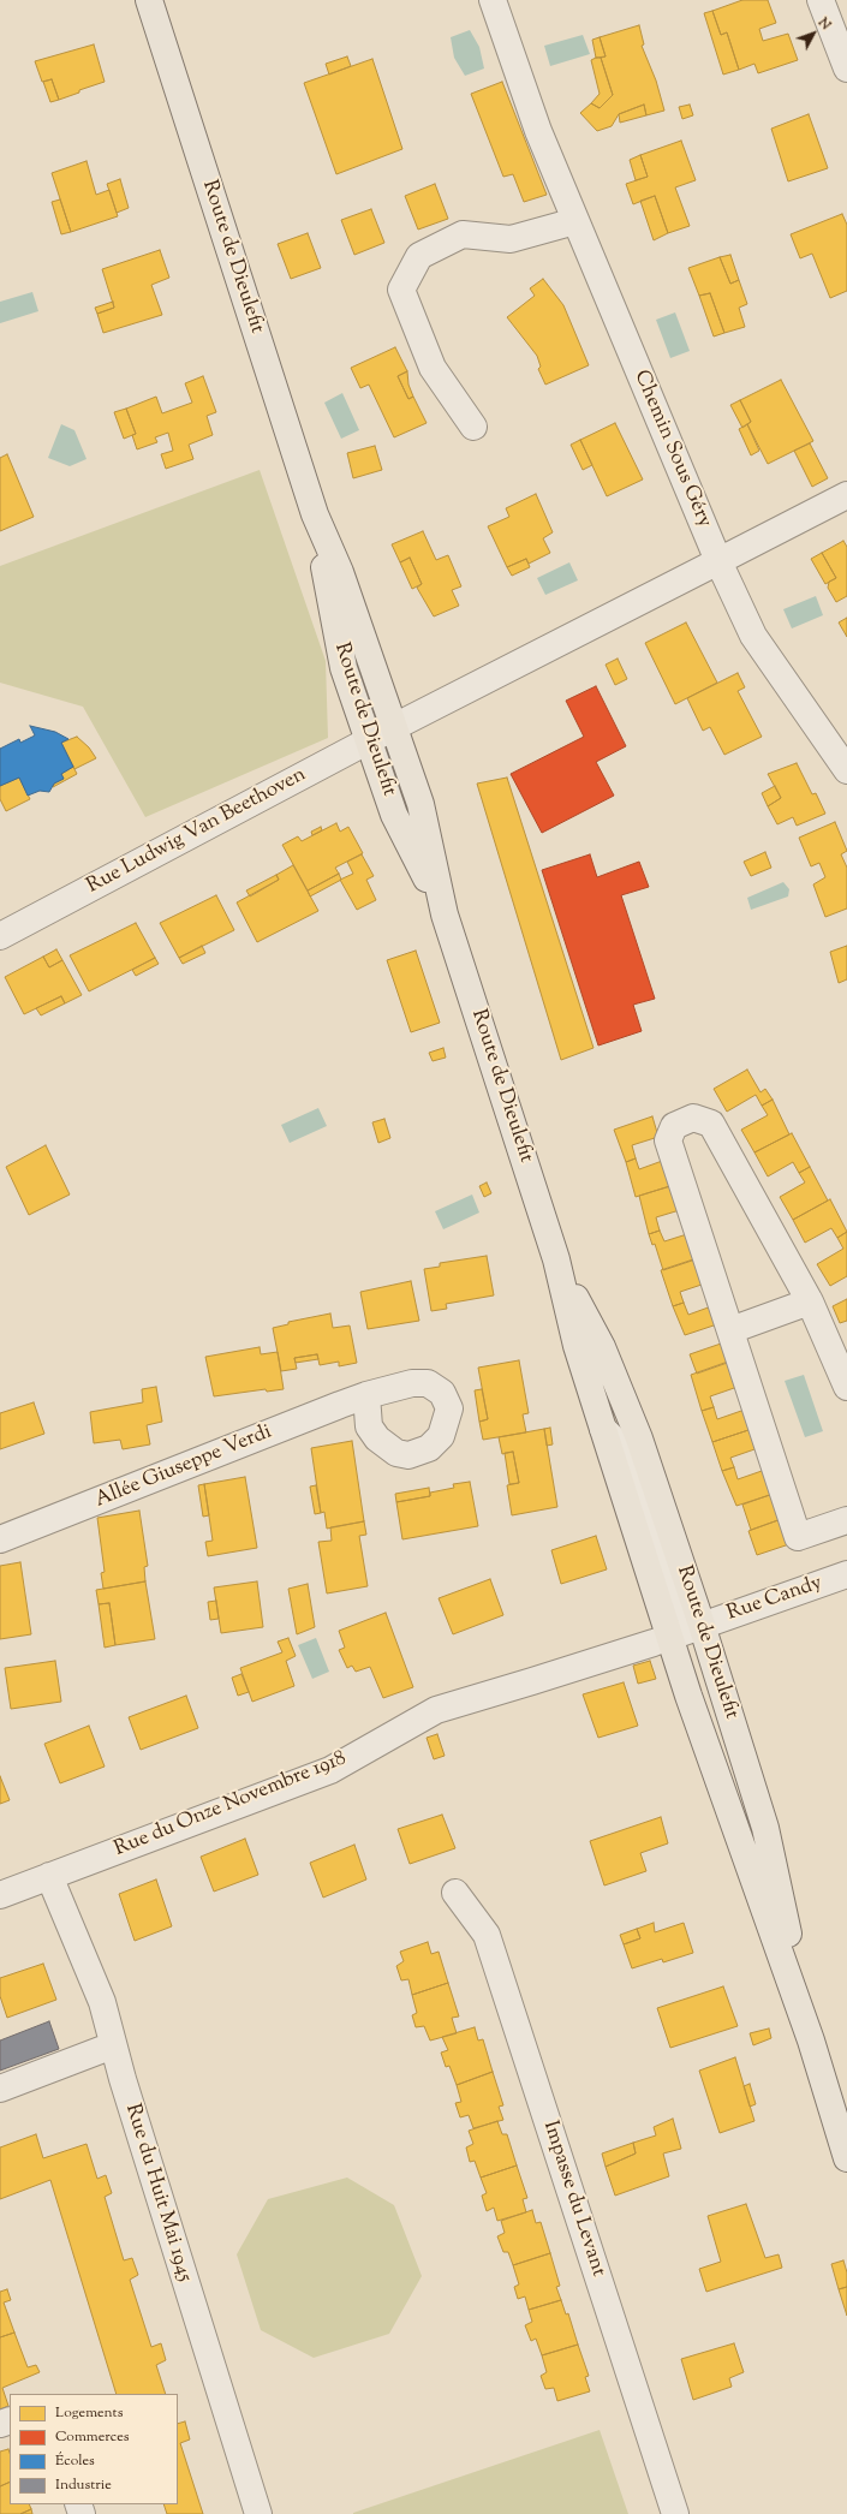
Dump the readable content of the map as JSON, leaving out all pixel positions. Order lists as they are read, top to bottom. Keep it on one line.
{"streets":{"main road":["Route de Dieulefit"],"street":["Chemin Sous Géry","Rue Ludwig Van Beethoven","Allée Giuseppe Verdi","Rue Candy","Rue du Onze Novembre 1918","Rue du Huit Mai 1945","Impasse du Levant"]},"crossings":[["Route de Dieulefit","Rue Ludwig Van Beethoven"],["Route de Dieulefit","Rue Candy"],["Route de Dieulefit","Rue du Onze Novembre 1918"],["Rue Candy","Rue du Onze Novembre 1918"],["Rue du Onze Novembre 1918","Rue du Huit Mai 1945"]],"legend":["Logements","Commerces","Écoles","Industrie"],"north":"top right"}
